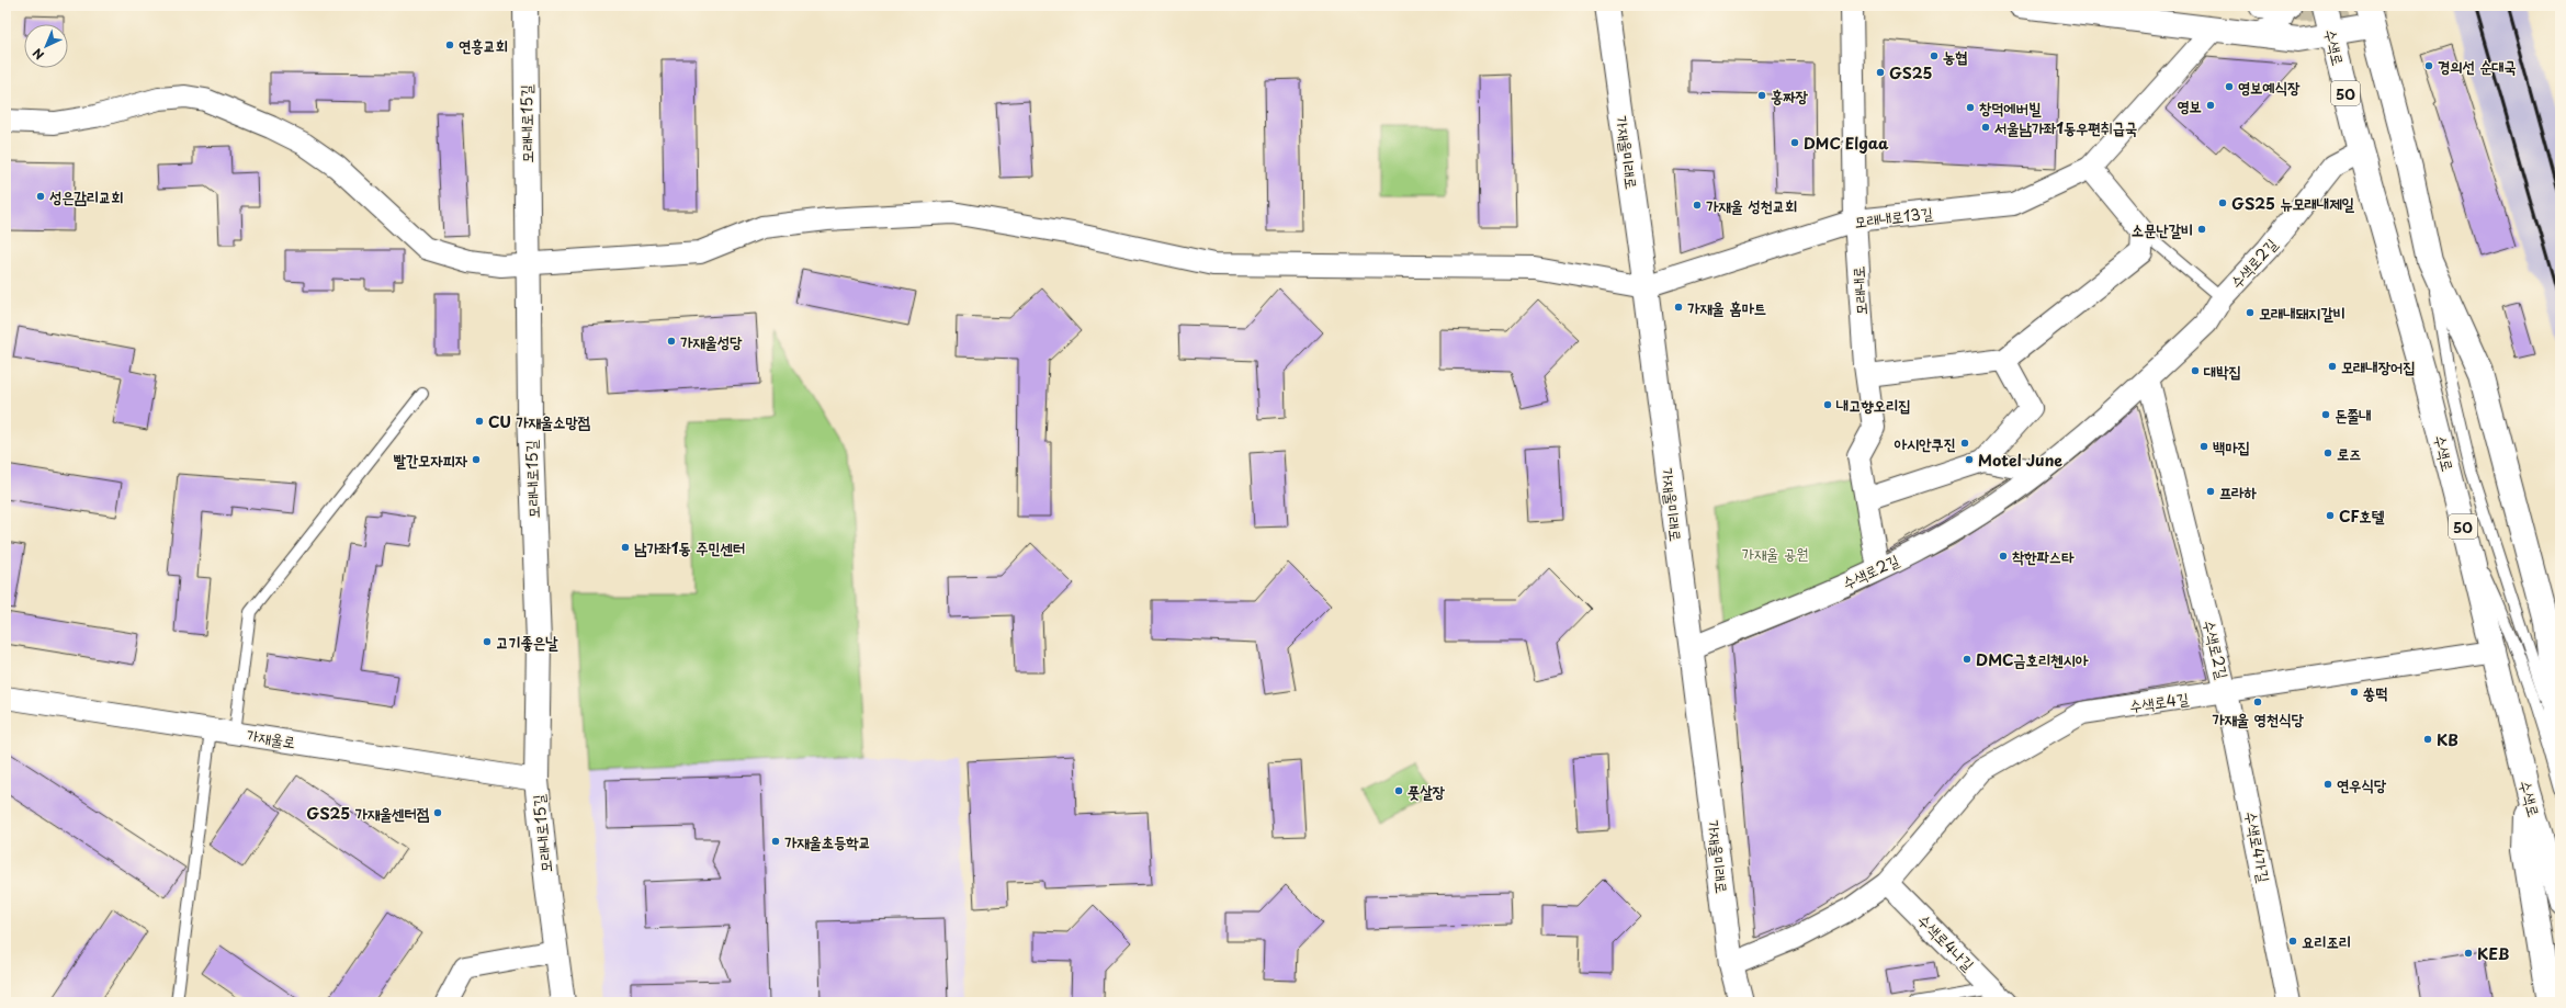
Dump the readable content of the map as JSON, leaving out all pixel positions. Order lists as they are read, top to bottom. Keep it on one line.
{"streets":{"main road":["수색로","50","모래내로15길","가재울미래로"],"street":["모래내로13길","수색로2길","모래내로","수색로4길","가재울로","수색로4가길","수색로4나길"]},"crossings":[["수색로","수색로2길"],["수색로","수색로4길"],["모래내로15길","가재울로"],["가재울미래로","모래내로13길"],["가재울미래로","수색로2길"],["가재울미래로","수색로4길"],["모래내로13길","모래내로"],["수색로2길","모래내로"],["수색로2길","수색로4길"],["수색로2길","수색로4가길"],["수색로4길","수색로4가길"],["수색로4길","수색로4나길"]],"parks":["가재울 공원"],"places":["연흥교회","농협","경의선 순대국","GS25","영보예식장","홍짜장","영보","창덕에버빌","서울남가좌1동우편취급국","DMC Elgaa","성은감리교회","GS25 뉴모래내제일","가재울 성천교회","소문난갈비","가재울 홈마트","모래내돼지갈비","가재울성당","모래내장어집","대박집","내고향오리집","돈쭐내","CU 가재울소망점","아시안쿠진","백마집","로즈","빨간모자피자","Motel June","프라하","CF호텔","남가좌1동 주민센터","착한파스타","고기좋은날","DMC금호리첸시아","쏭떡","가재울 영천식당","KB","연우식당","풋살장","GS25 가재울센터점","가재울초등학교","요리조리","KEB"],"north":"bottom left"}
